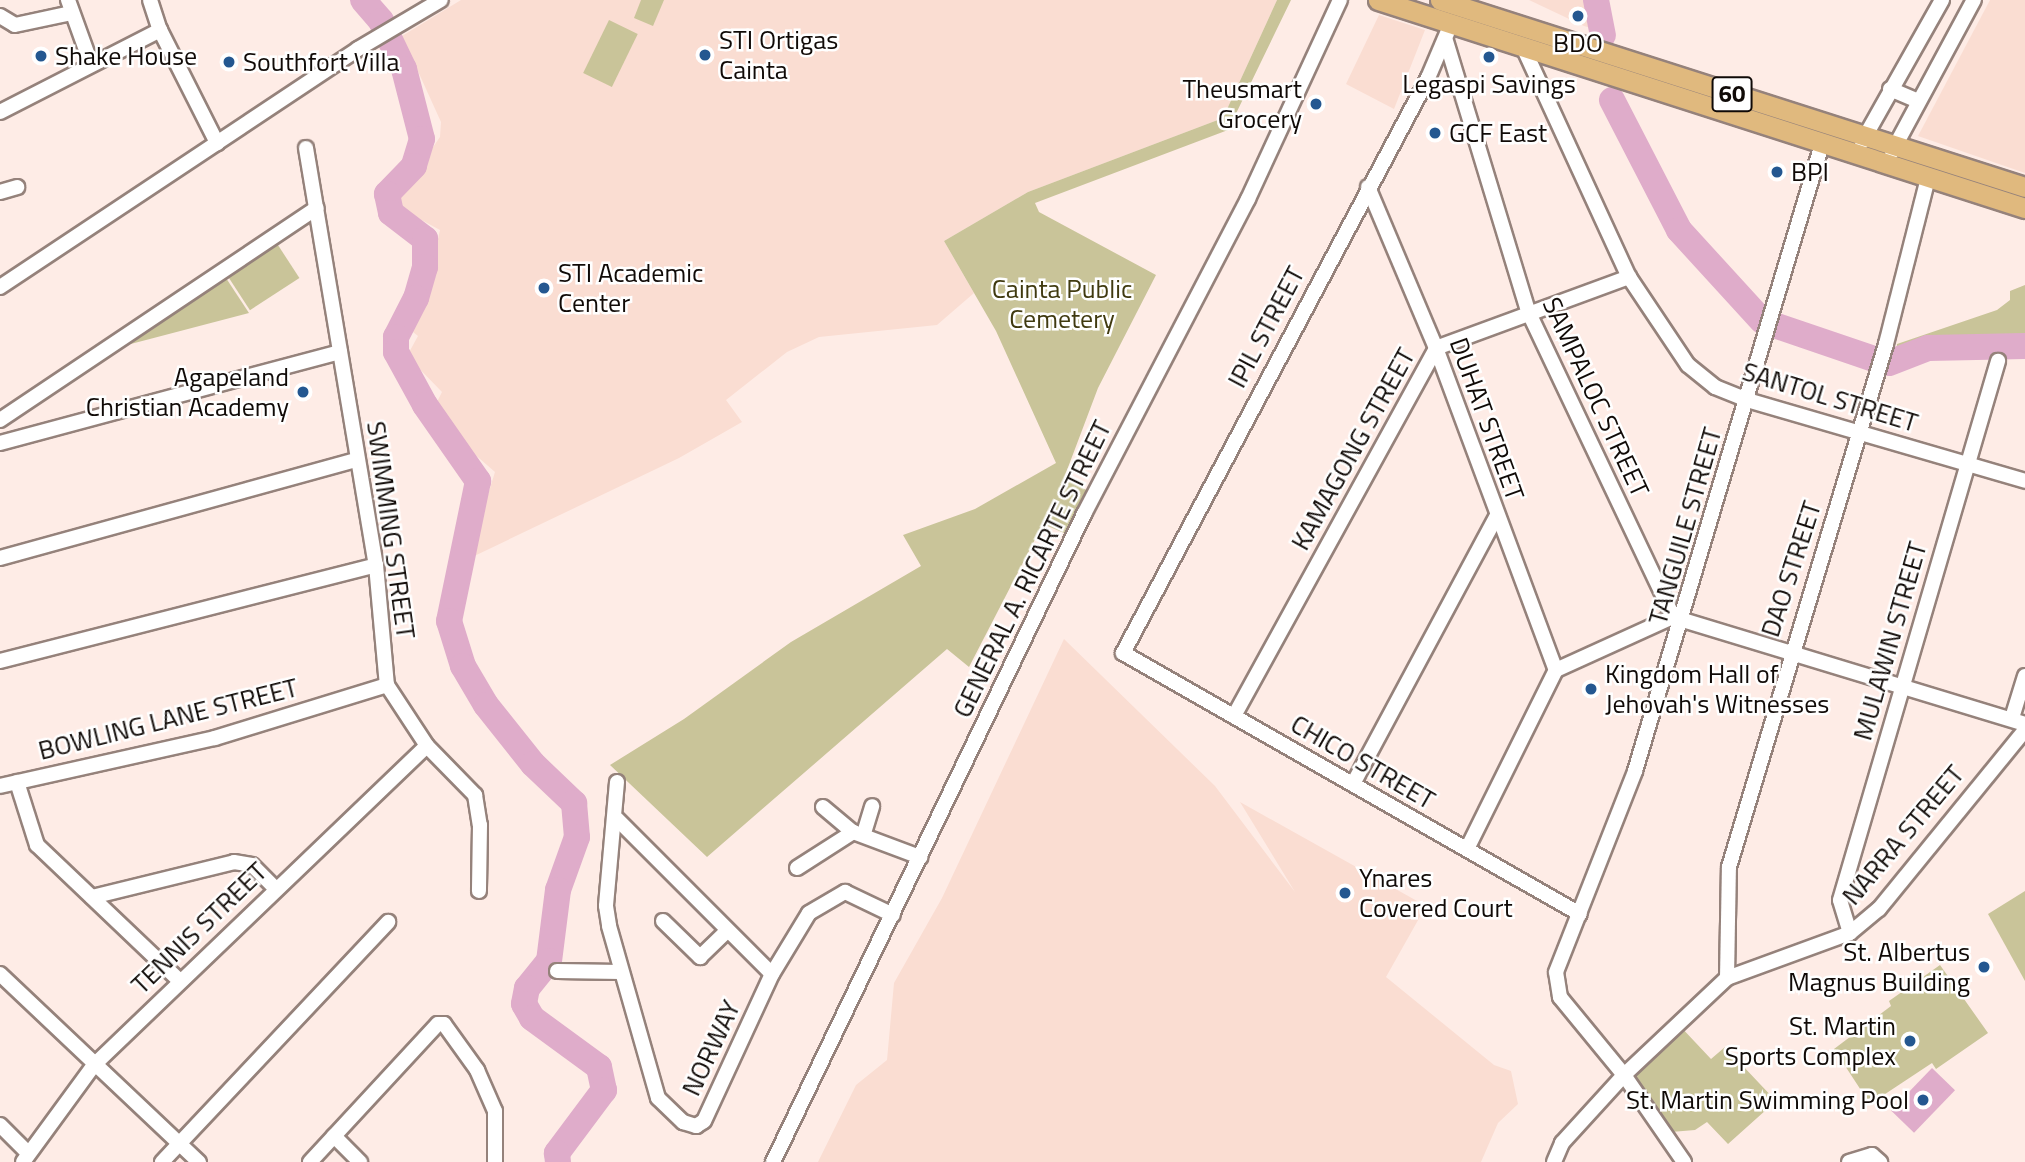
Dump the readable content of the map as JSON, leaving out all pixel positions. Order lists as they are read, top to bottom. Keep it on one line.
{"streets":{"main road":["60"],"street":["IPIL STREET","SAMPALOC STREET","SANTOL STREET","DUHAT STREET","KAMAGONG STREET","TANGUILE STREET","SWIMMING STREET","GENERAL A. RICARTE STREET","DAO STREET","MULAWIN STREET","BOWLING LANE STREET","CHICO STREET","NARRA STREET","TENNIS STREET","NORWAY"]},"crossings":[["60","IPIL STREET"],["60","SAMPALOC STREET"],["60","SANTOL STREET"],["60","TANGUILE STREET"],["60","DAO STREET"],["IPIL STREET","SAMPALOC STREET"],["IPIL STREET","DUHAT STREET"],["IPIL STREET","CHICO STREET"],["SAMPALOC STREET","KAMAGONG STREET"],["SAMPALOC STREET","TANGUILE STREET"],["SANTOL STREET","KAMAGONG STREET"],["SANTOL STREET","TANGUILE STREET"],["SANTOL STREET","DAO STREET"],["SANTOL STREET","MULAWIN STREET"],["DUHAT STREET","KAMAGONG STREET"],["KAMAGONG STREET","CHICO STREET"],["TANGUILE STREET","CHICO STREET"],["TANGUILE STREET","NARRA STREET"],["SWIMMING STREET","BOWLING LANE STREET"],["SWIMMING STREET","TENNIS STREET"],["GENERAL A. RICARTE STREET","NORWAY"],["DAO STREET","NARRA STREET"],["MULAWIN STREET","NARRA STREET"]],"parks":["Cainta Public Cemetery"],"places":["BDO","STI Ortigas Cainta","Shake House","Legaspi Savings","Southfort Villa","Theusmart Grocery","GCF East","BPI","STI Academic Center","Agapeland Christian Academy","Kingdom Hall of Jehovah's Witnesses","Ynares Covered Court","St. Albertus Magnus Building","St. Martin Sports Complex","St. Martin Swimming Pool"]}
